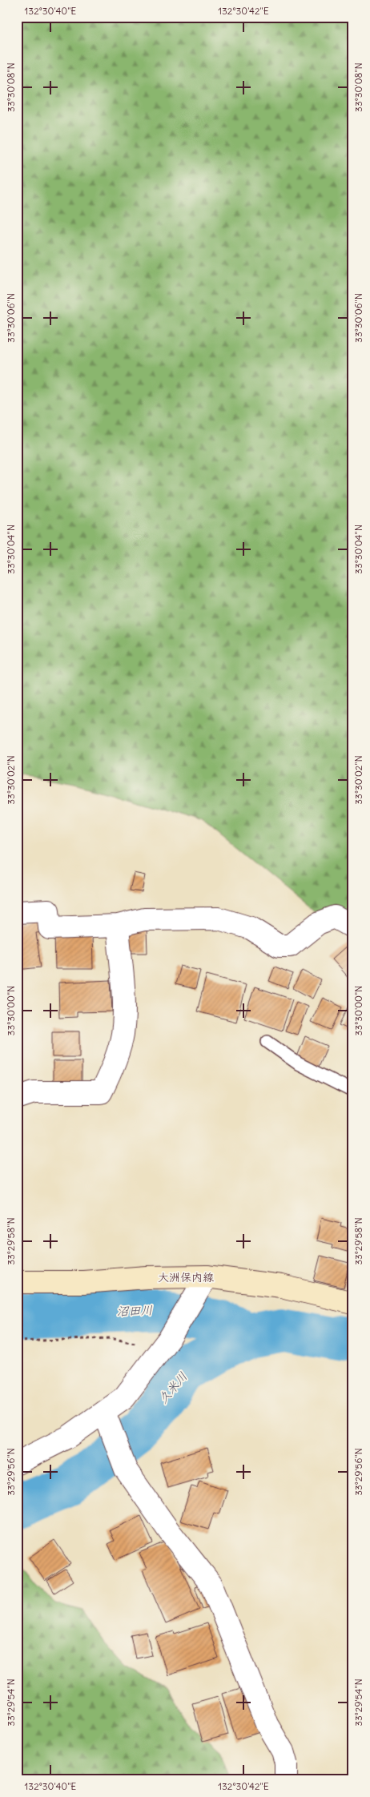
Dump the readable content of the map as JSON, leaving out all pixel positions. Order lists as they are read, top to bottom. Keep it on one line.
{"streets":{"main road":["大洲保内線"]},"water":["沼田川","久米川"],"coordinates":["132°30'40\"E","132°30'42\"E","33°30'08\"N","33°30'06\"N","33°30'04\"N","33°30'02\"N","33°30'00\"N","33°29'58\"N","33°29'56\"N","33°29'54\"N"]}
